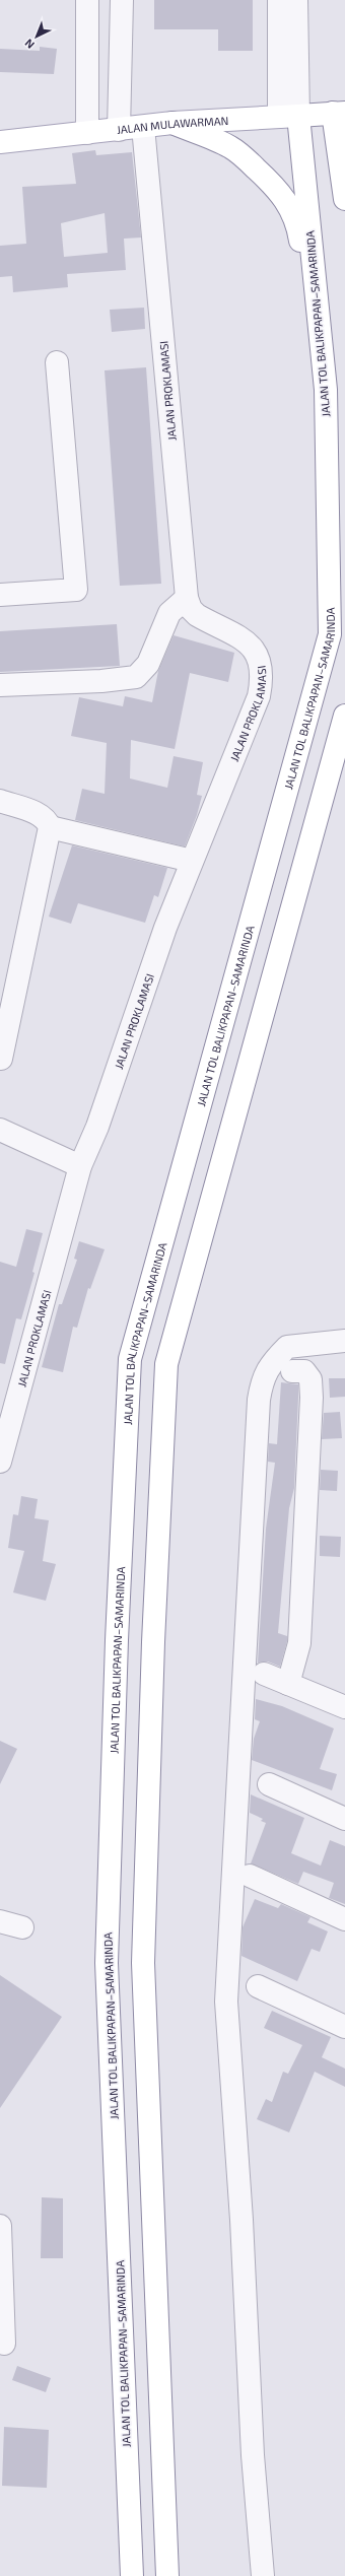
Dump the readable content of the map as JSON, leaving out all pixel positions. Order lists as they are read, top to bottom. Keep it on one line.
{"streets":{"main road":["JALAN MULAWARMAN","JALAN TOL BALIKPAPAN–SAMARINDA"],"street":["JALAN PROKLAMASI"]},"crossings":[["JALAN MULAWARMAN","JALAN TOL BALIKPAPAN–SAMARINDA"],["JALAN MULAWARMAN","JALAN PROKLAMASI"]],"north":"bottom left"}
